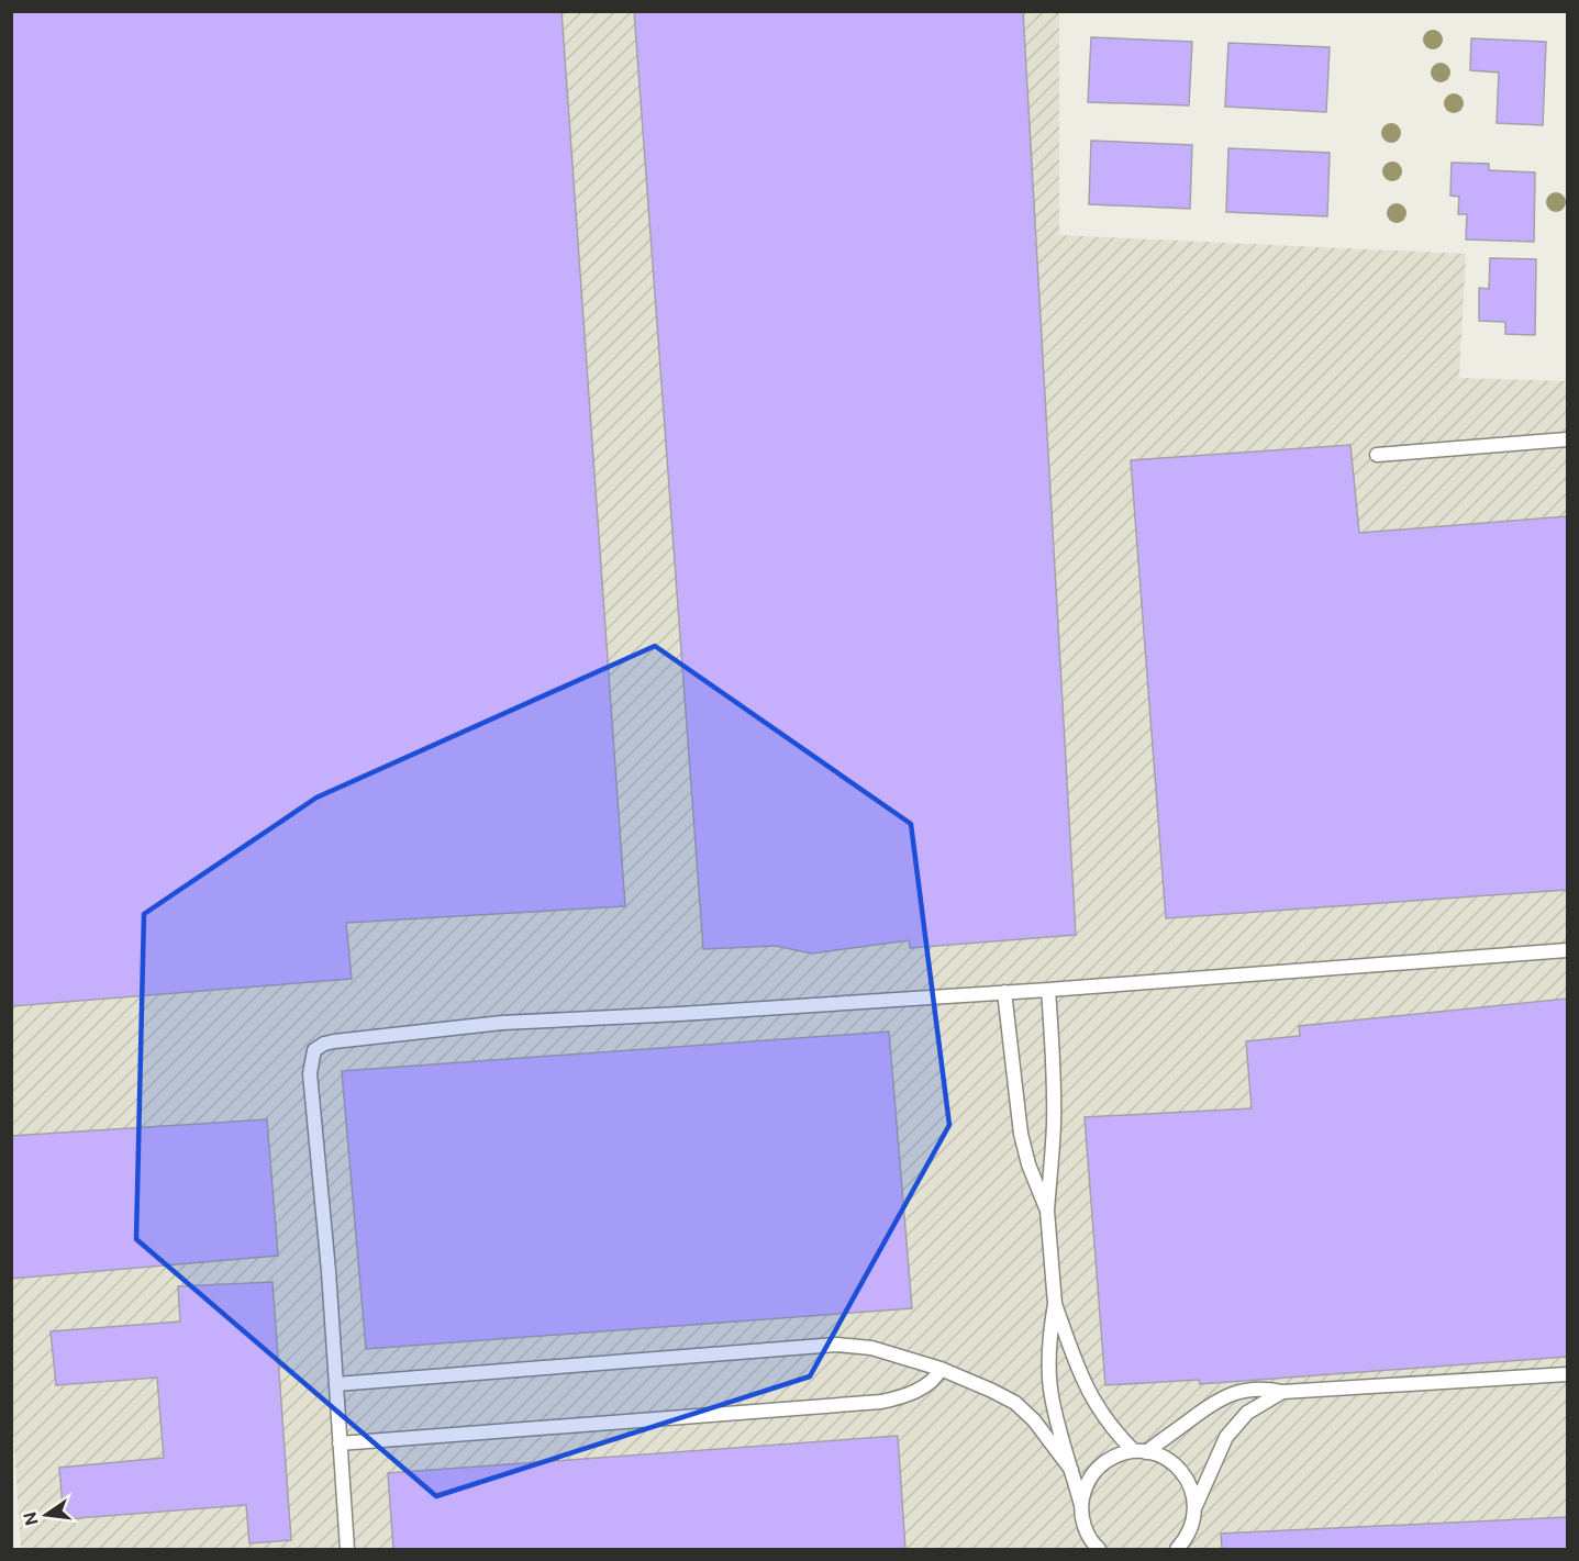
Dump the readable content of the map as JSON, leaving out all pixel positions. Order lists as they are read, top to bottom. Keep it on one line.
{"north":"left"}
